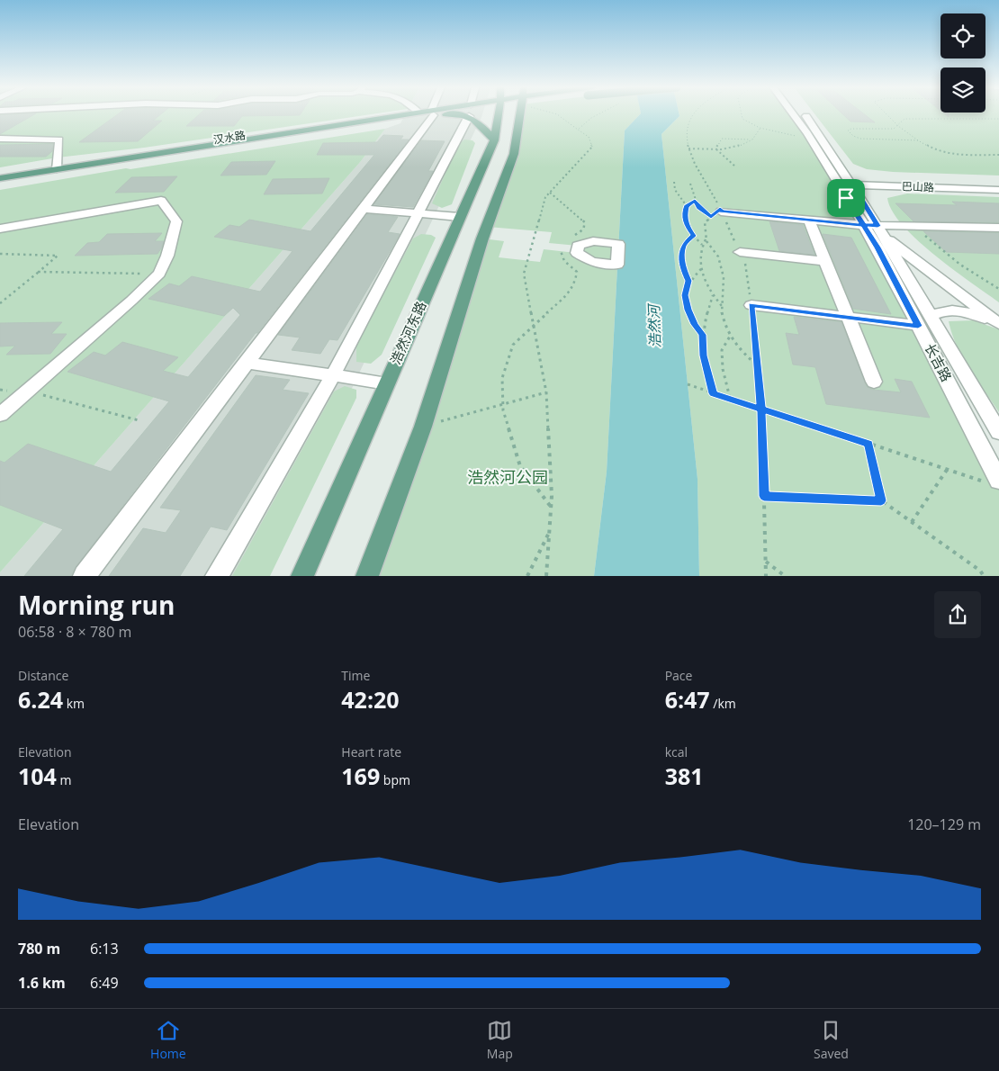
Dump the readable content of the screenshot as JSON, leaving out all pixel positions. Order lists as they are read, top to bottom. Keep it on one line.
{"streets":{"main road":["汉水路","浩然河东路"],"street":["巴山路","长吉路"]},"crossings":[["巴山路","长吉路"]],"water":["浩然河"],"parks":["浩然河公园"],"page":{"heading":["Morning run","06:58 · 8 × 780 m"],"stats":[["Distance","6.24 km"],["Time","42:20"],["Pace","6:47 /km"],["Elevation","104 m"],["Heart rate","169 bpm"],["kcal","381"]],"chart":["Elevation","120–129 m"],"list":[{"name":"780 m","note":"6:13"},{"name":"1.6 km","note":"6:49"}],"tabs":["Home","Map","Saved"]}}
